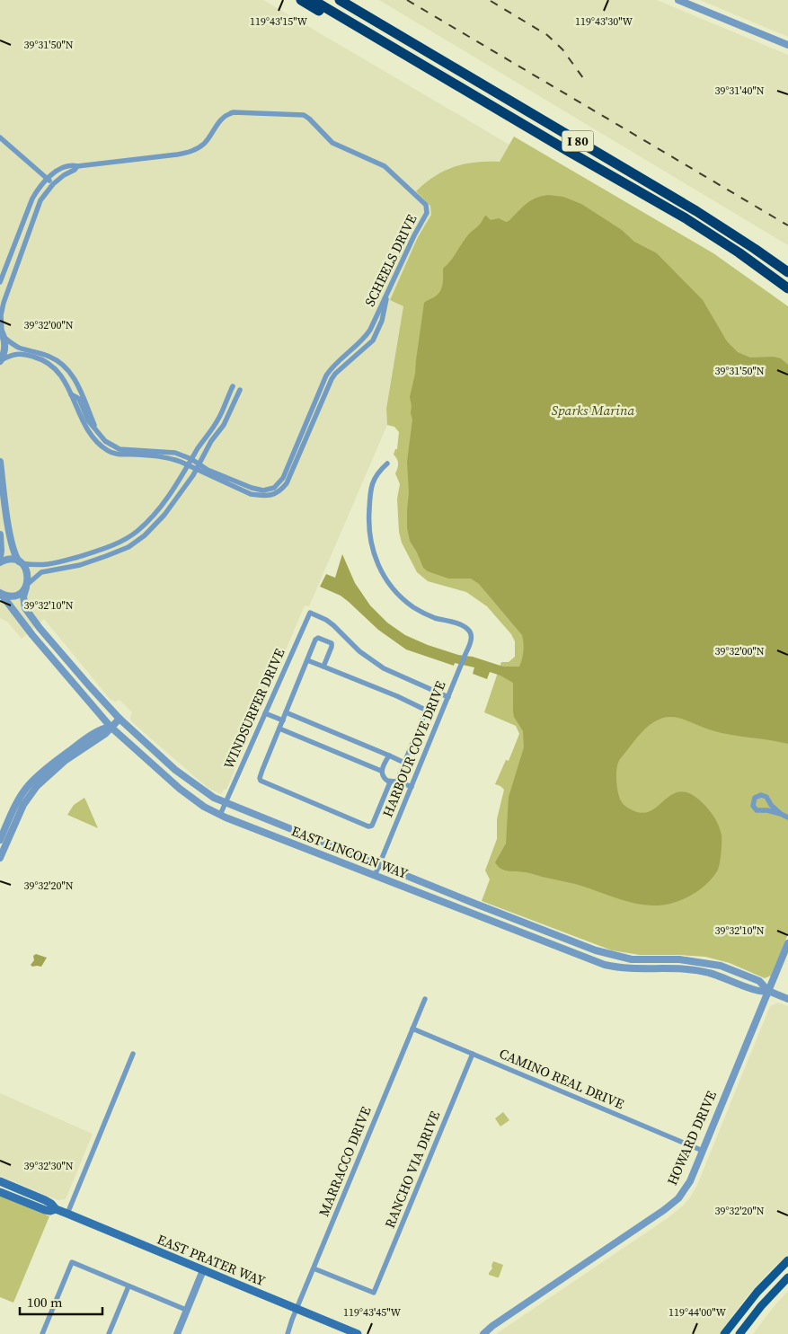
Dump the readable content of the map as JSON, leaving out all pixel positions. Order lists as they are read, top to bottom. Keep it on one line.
{"streets":{"highway":["I 80"],"main road":["EAST PRATER WAY"],"street":["SCHEELS DRIVE","WINDSURFER DRIVE","HARBOUR COVE DRIVE","EAST LINCOLN WAY","CAMINO REAL DRIVE","HOWARD DRIVE","MARRACCO DRIVE","RANCHO VIA DRIVE"]},"crossings":[["WINDSURFER DRIVE","HARBOUR COVE DRIVE"],["WINDSURFER DRIVE","EAST LINCOLN WAY"],["HARBOUR COVE DRIVE","EAST LINCOLN WAY"],["EAST LINCOLN WAY","HOWARD DRIVE"],["CAMINO REAL DRIVE","HOWARD DRIVE"],["CAMINO REAL DRIVE","MARRACCO DRIVE"],["CAMINO REAL DRIVE","RANCHO VIA DRIVE"],["MARRACCO DRIVE","RANCHO VIA DRIVE"],["MARRACCO DRIVE","EAST PRATER WAY"]],"parks":["Sparks Marina"],"scale_bar":"100 m","coordinates":["119°43'15\"W","119°43'30\"W","39°31'50\"N","39°31'40\"N","39°32'00\"N","39°32'10\"N","39°32'20\"N","39°32'30\"N","119°43'45\"W","119°44'00\"W"]}
